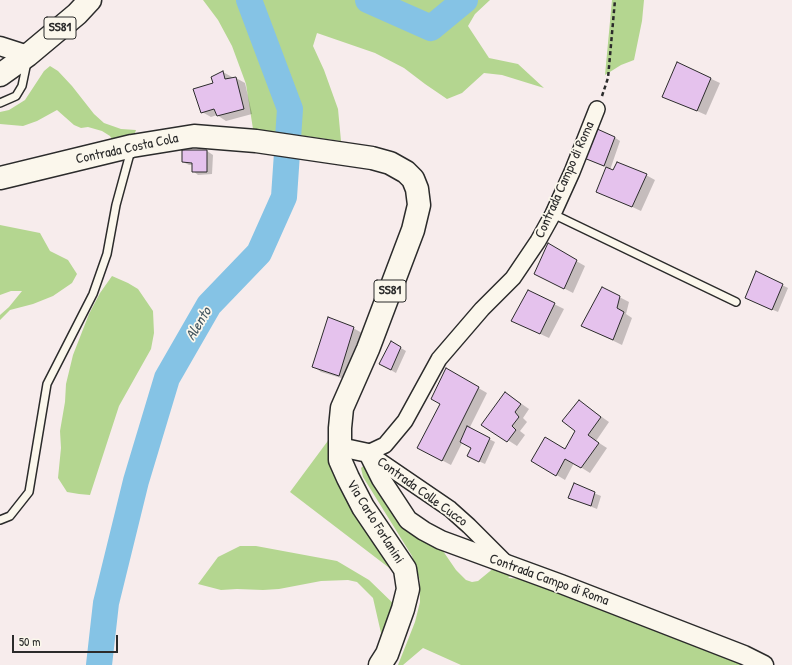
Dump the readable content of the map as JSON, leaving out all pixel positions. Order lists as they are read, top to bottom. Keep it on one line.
{"streets":{"main road":["SS81","Contrada Costa Cola","Via Carlo Forlanini"],"street":["Contrada Campo di Roma","Contrada Colle Cucco"]},"crossings":[["Contrada Costa Cola","Via Carlo Forlanini"],["Contrada Campo di Roma","Contrada Colle Cucco"]],"water":["Alento"],"scale_bar":"50 m"}
